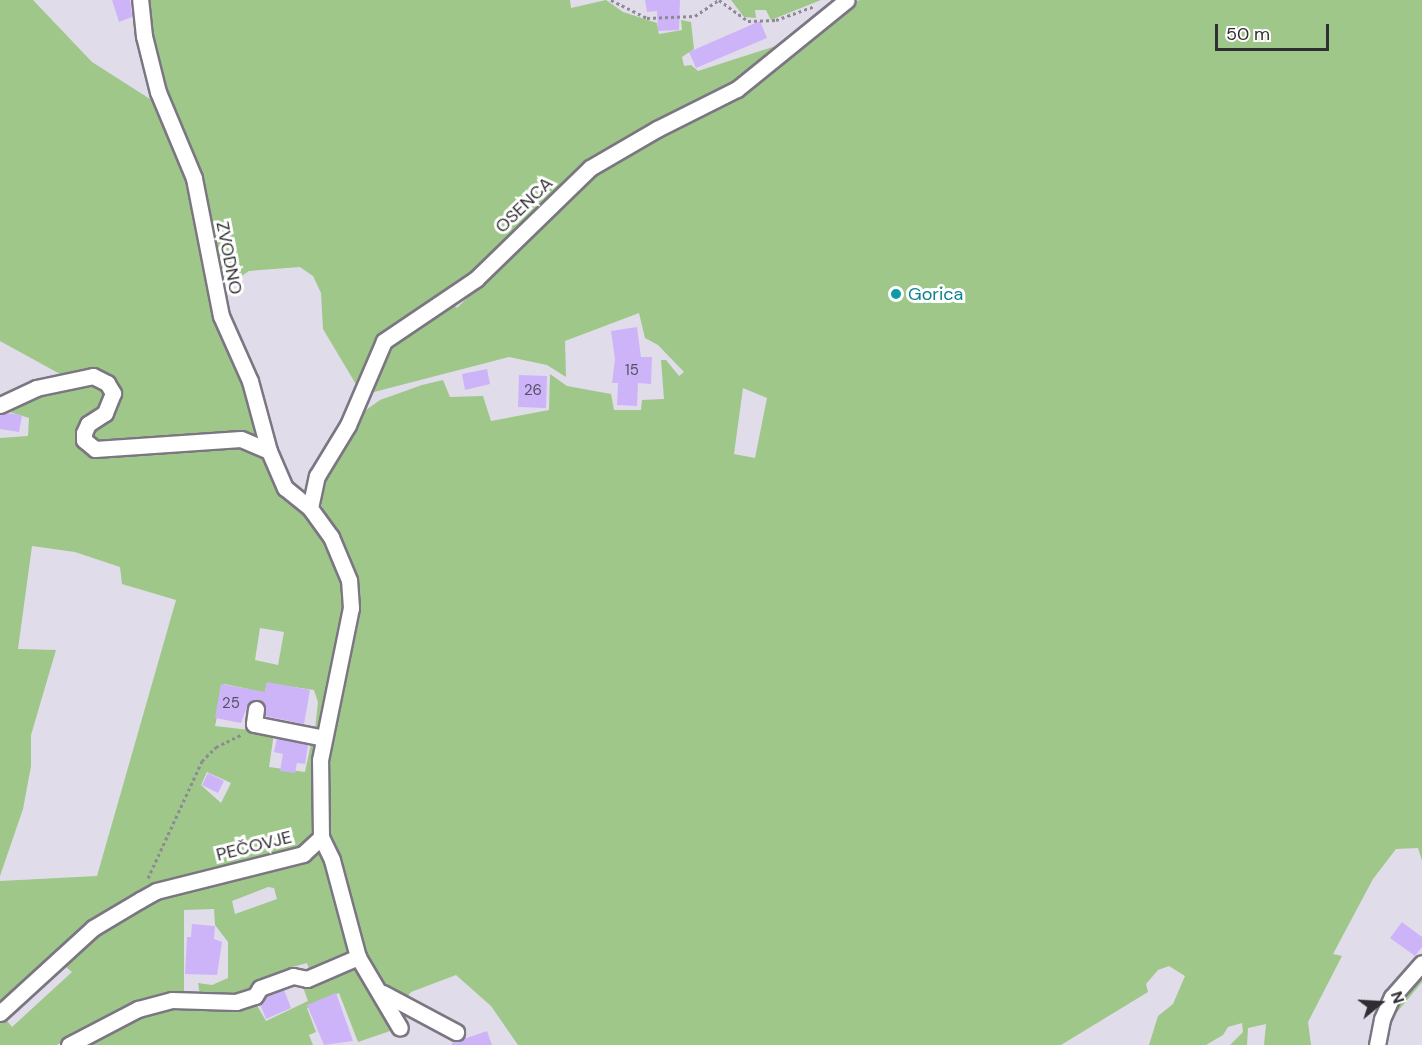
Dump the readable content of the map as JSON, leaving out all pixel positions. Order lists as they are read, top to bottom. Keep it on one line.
{"streets":{"street":["OSENCA","ZVODNO","PEČOVJE"]},"crossings":[["OSENCA","ZVODNO"]],"places":["Gorica"],"house_numbers":["15","26","25"],"scale_bar":"50 m","north":"right"}
